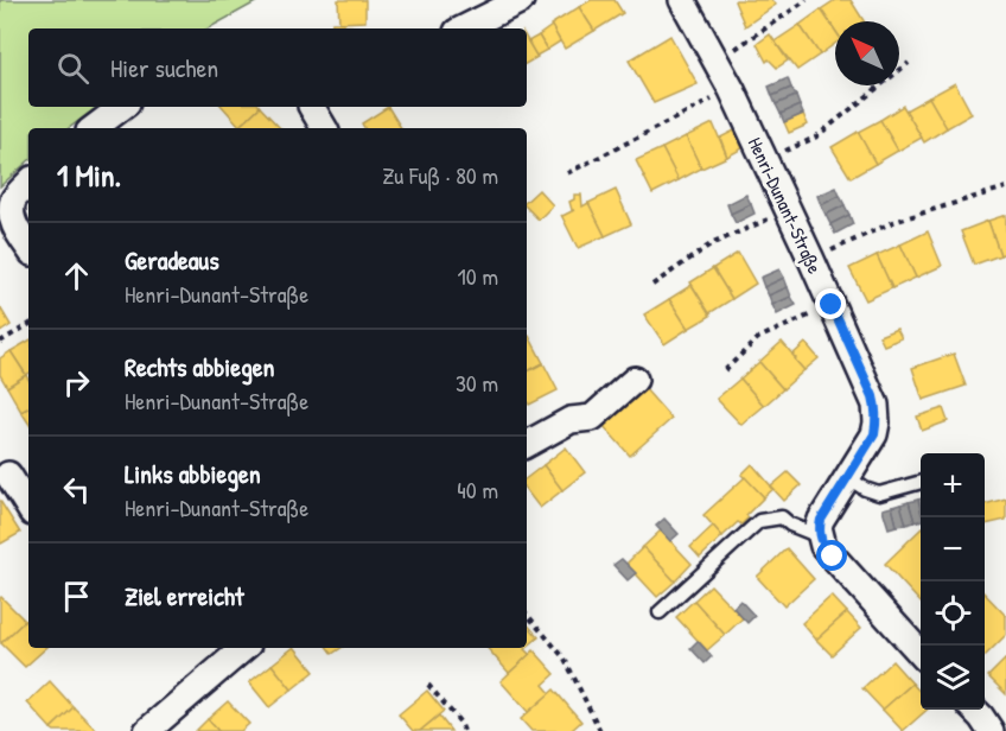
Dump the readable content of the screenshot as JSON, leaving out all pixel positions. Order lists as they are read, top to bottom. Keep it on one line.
{"streets":{"street":["Henri-Dunant-Straße"]},"north":"top left","page":{"search":"Hier suchen","heading":["1 Min.","Zu Fuß · 80 m"],"list":[["Geradeaus","Henri-Dunant-Straße","10 m"],["Rechts abbiegen","Henri-Dunant-Straße","30 m"],["Links abbiegen","Henri-Dunant-Straße","40 m"],"Ziel erreicht"],"map_buttons":["+","−"]}}
